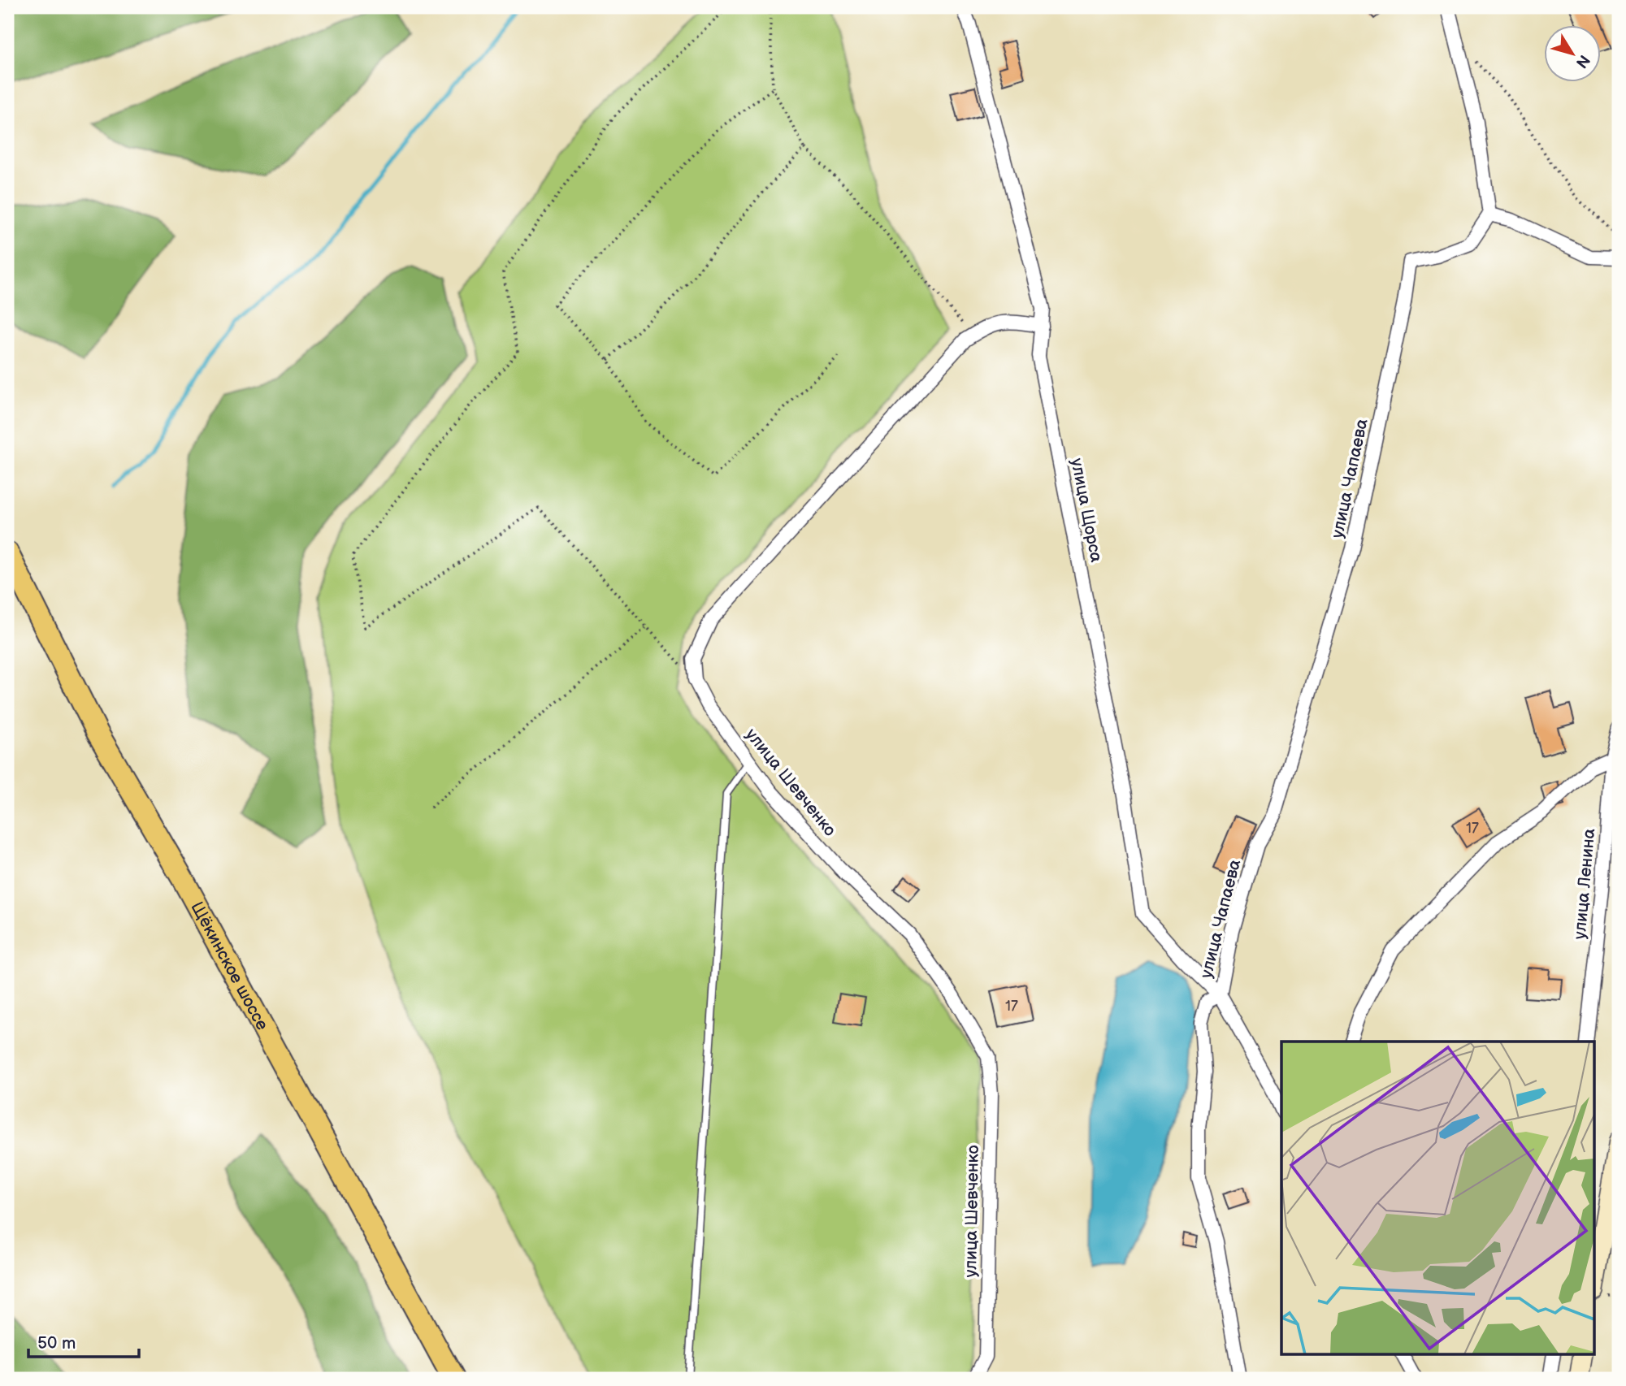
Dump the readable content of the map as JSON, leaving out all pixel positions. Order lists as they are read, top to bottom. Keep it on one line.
{"streets":{"main road":["Щёкинское шоссе"],"street":["улица Чапаева","улица Щорса","улица Шевченко","улица Ленина"]},"crossings":[["улица Чапаева","улица Щорса"]],"house_numbers":["17","17"],"scale_bar":"50 m","north":"bottom right"}
